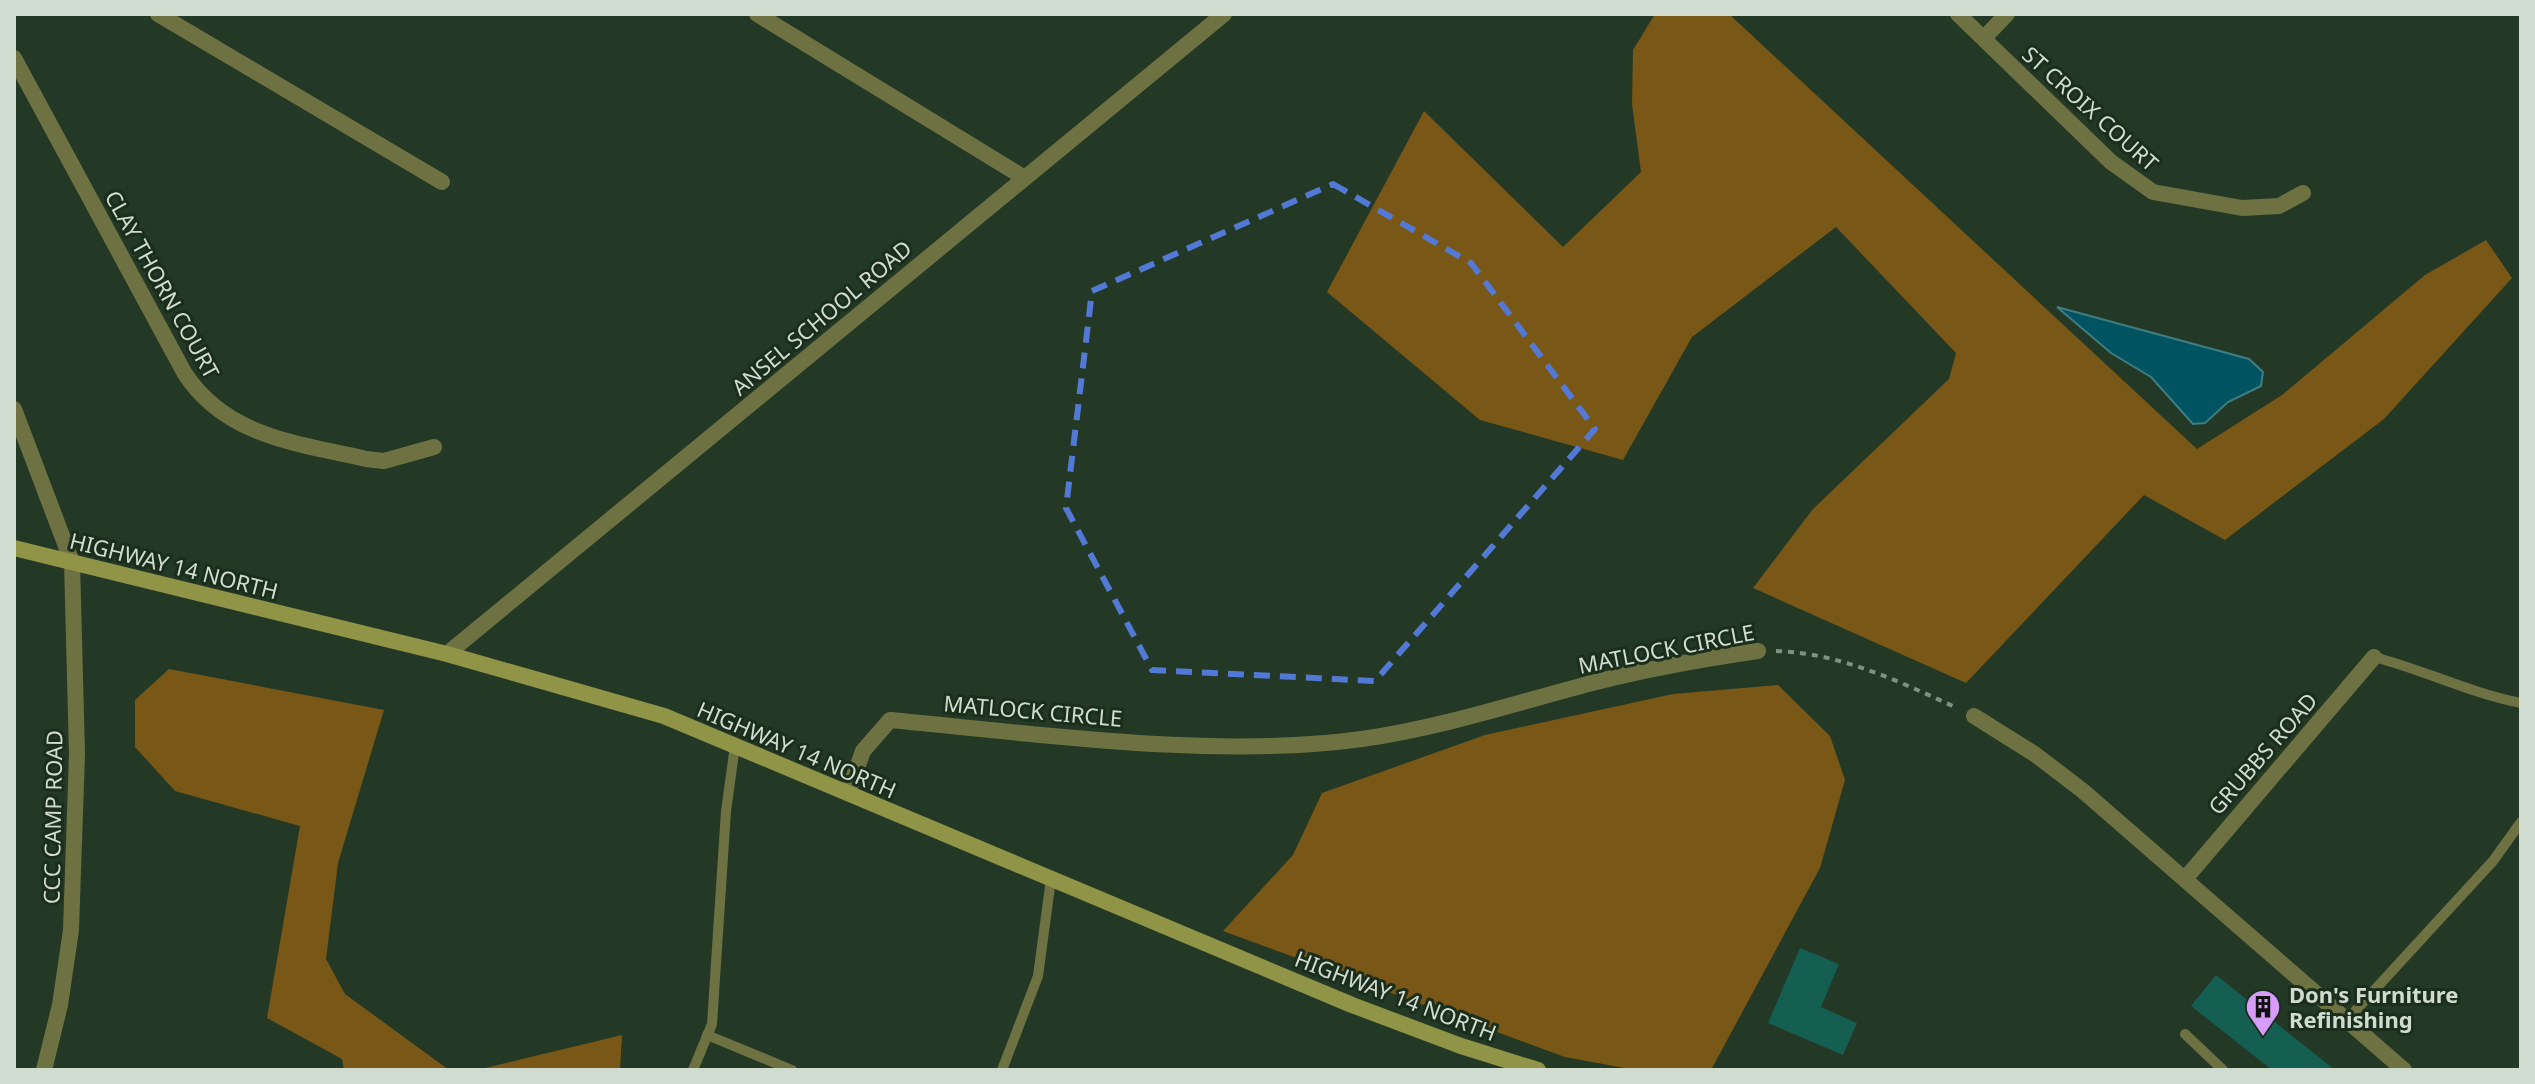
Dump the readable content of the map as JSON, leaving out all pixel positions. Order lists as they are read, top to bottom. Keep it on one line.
{"streets":{"main road":["HIGHWAY 14 NORTH"],"street":["ST CROIX COURT","CLAY THORN COURT","ANSEL SCHOOL ROAD","MATLOCK CIRCLE","GRUBBS ROAD","CCC CAMP ROAD"]},"crossings":[["ANSEL SCHOOL ROAD","HIGHWAY 14 NORTH"],["HIGHWAY 14 NORTH","MATLOCK CIRCLE"],["HIGHWAY 14 NORTH","CCC CAMP ROAD"]],"places":{"building":["Don's Furniture Refinishing"]}}
